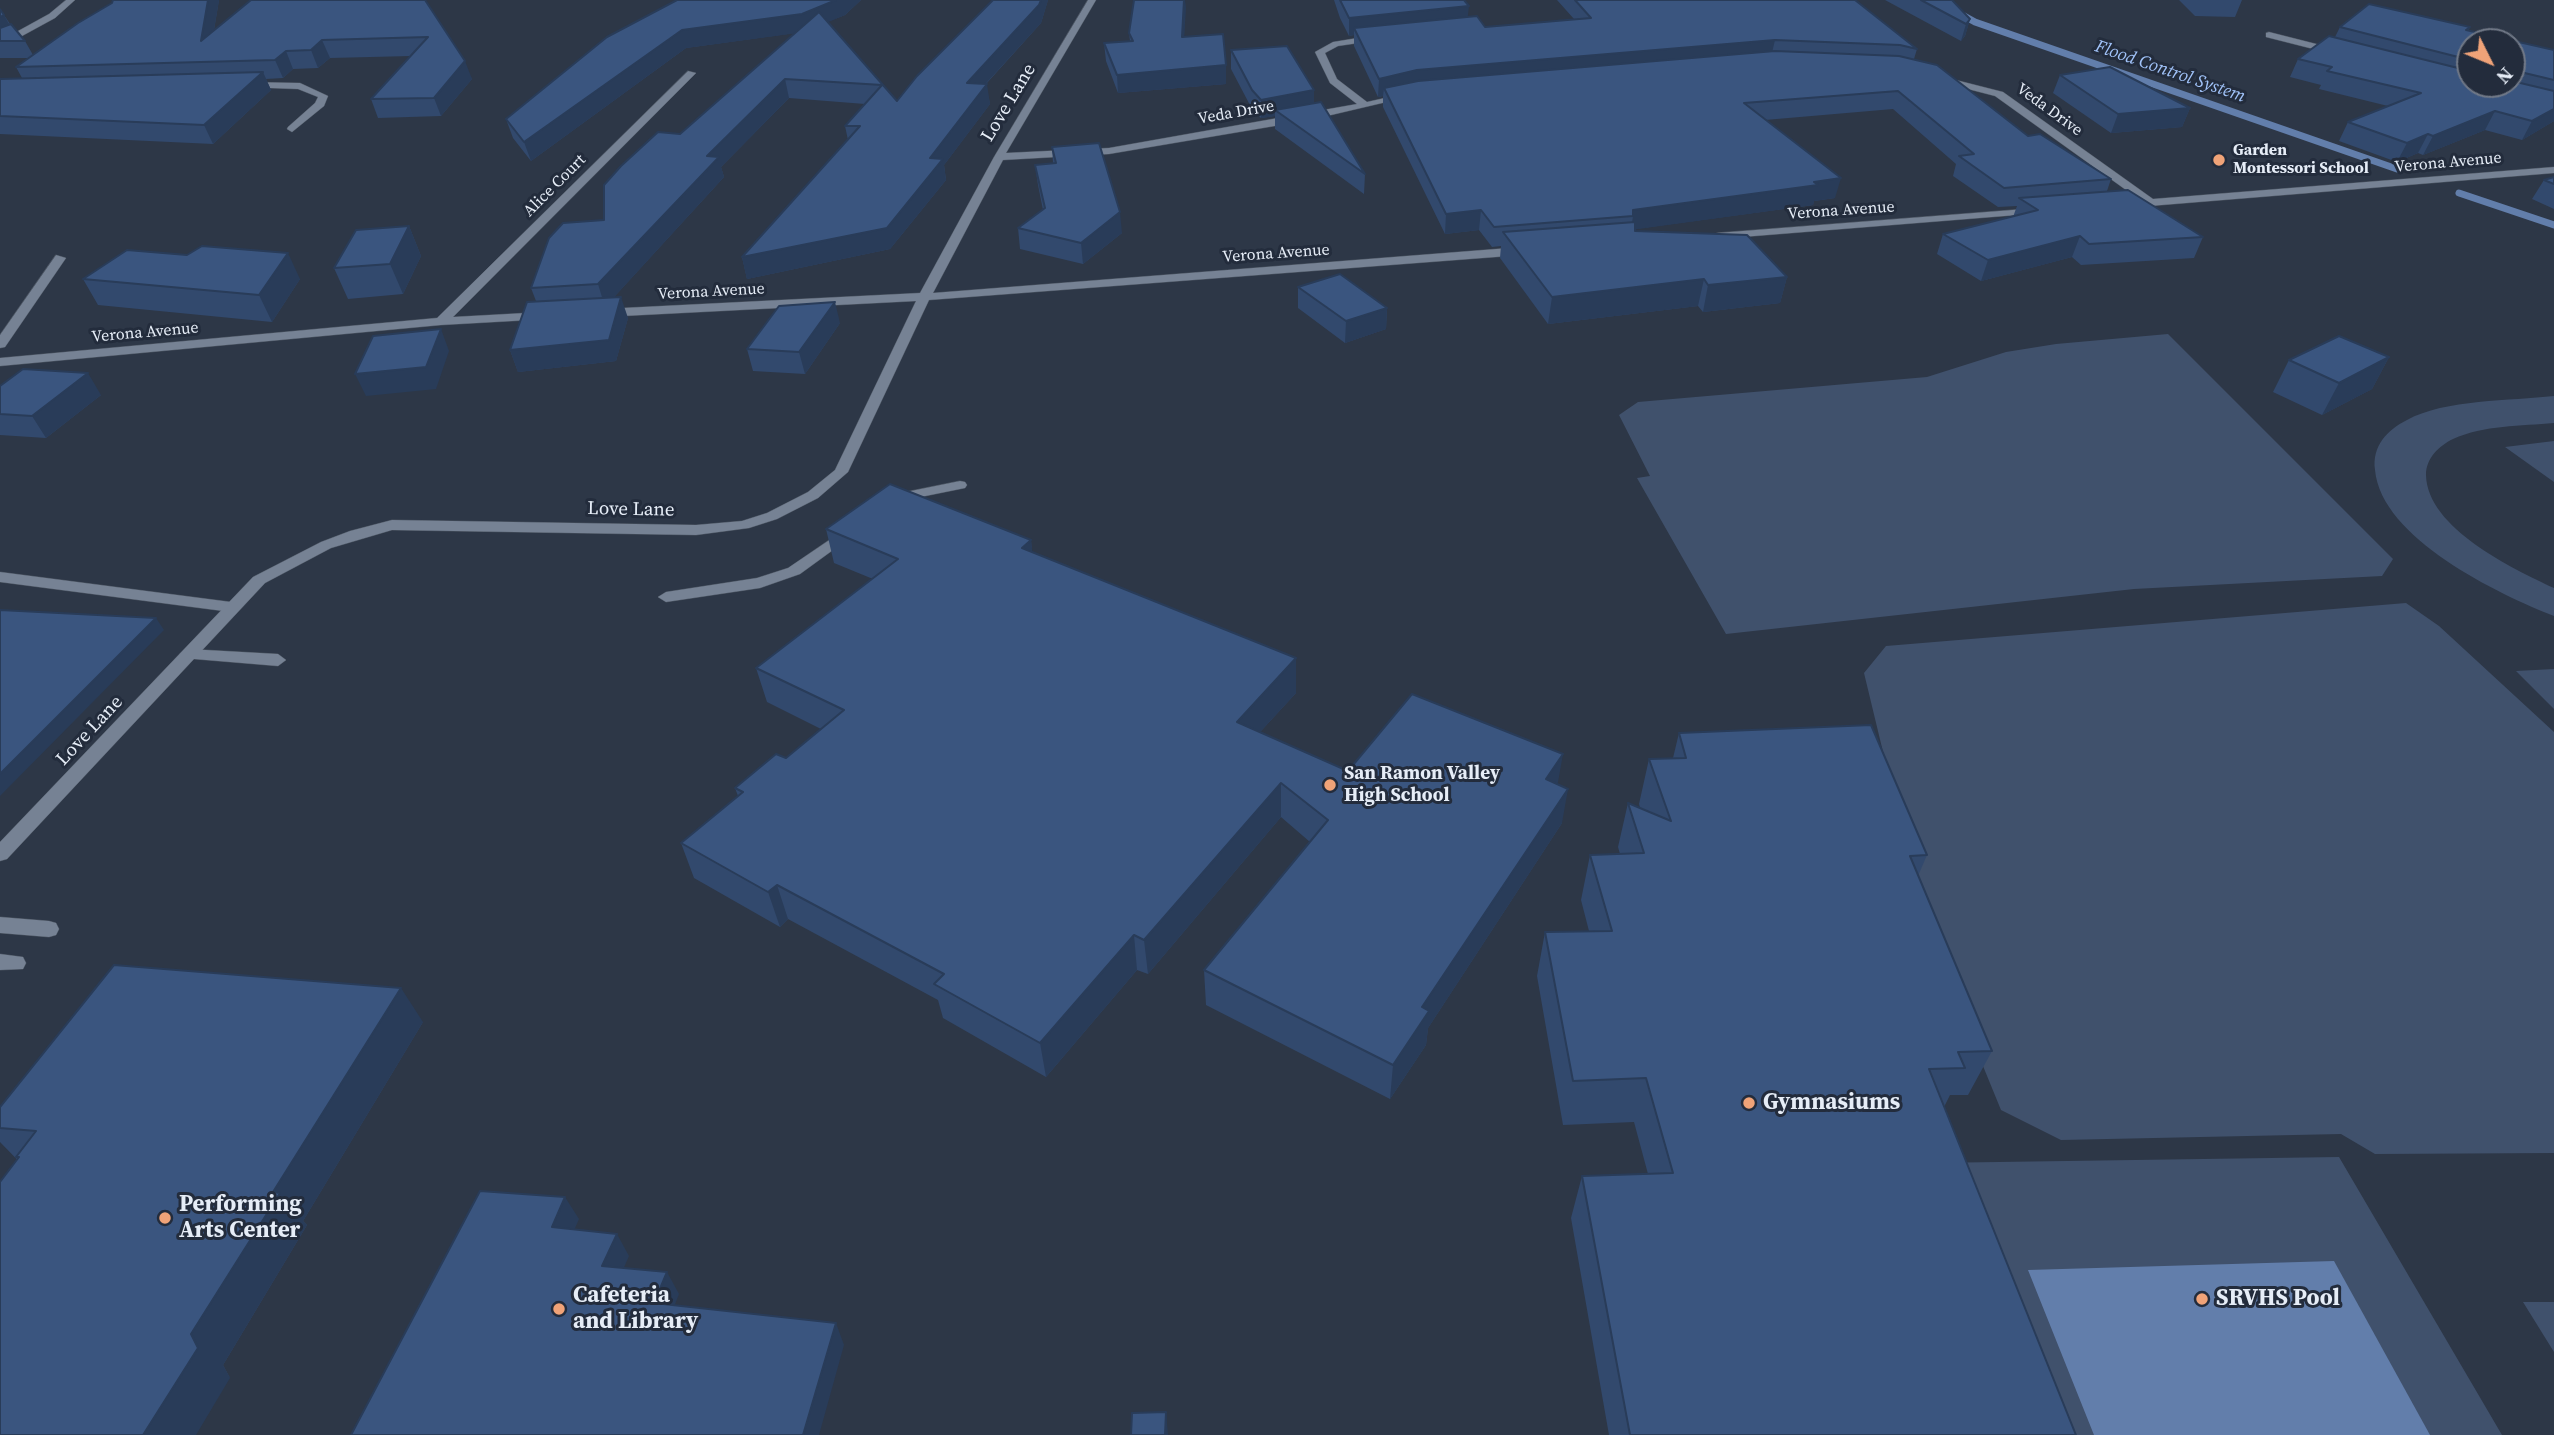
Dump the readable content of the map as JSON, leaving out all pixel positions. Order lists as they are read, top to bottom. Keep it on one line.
{"streets":{"street":["Love Lane","Veda Drive","Verona Avenue","Alice Court"]},"crossings":[["Love Lane","Veda Drive"],["Love Lane","Verona Avenue"],["Veda Drive","Verona Avenue"],["Verona Avenue","Alice Court"]],"water":["Flood Control System"],"places":["Garden Montessori School","San Ramon Valley High School","Gymnasiums","Performing Arts Center","SRVHS Pool","Cafeteria and Library"],"north":"bottom right"}
